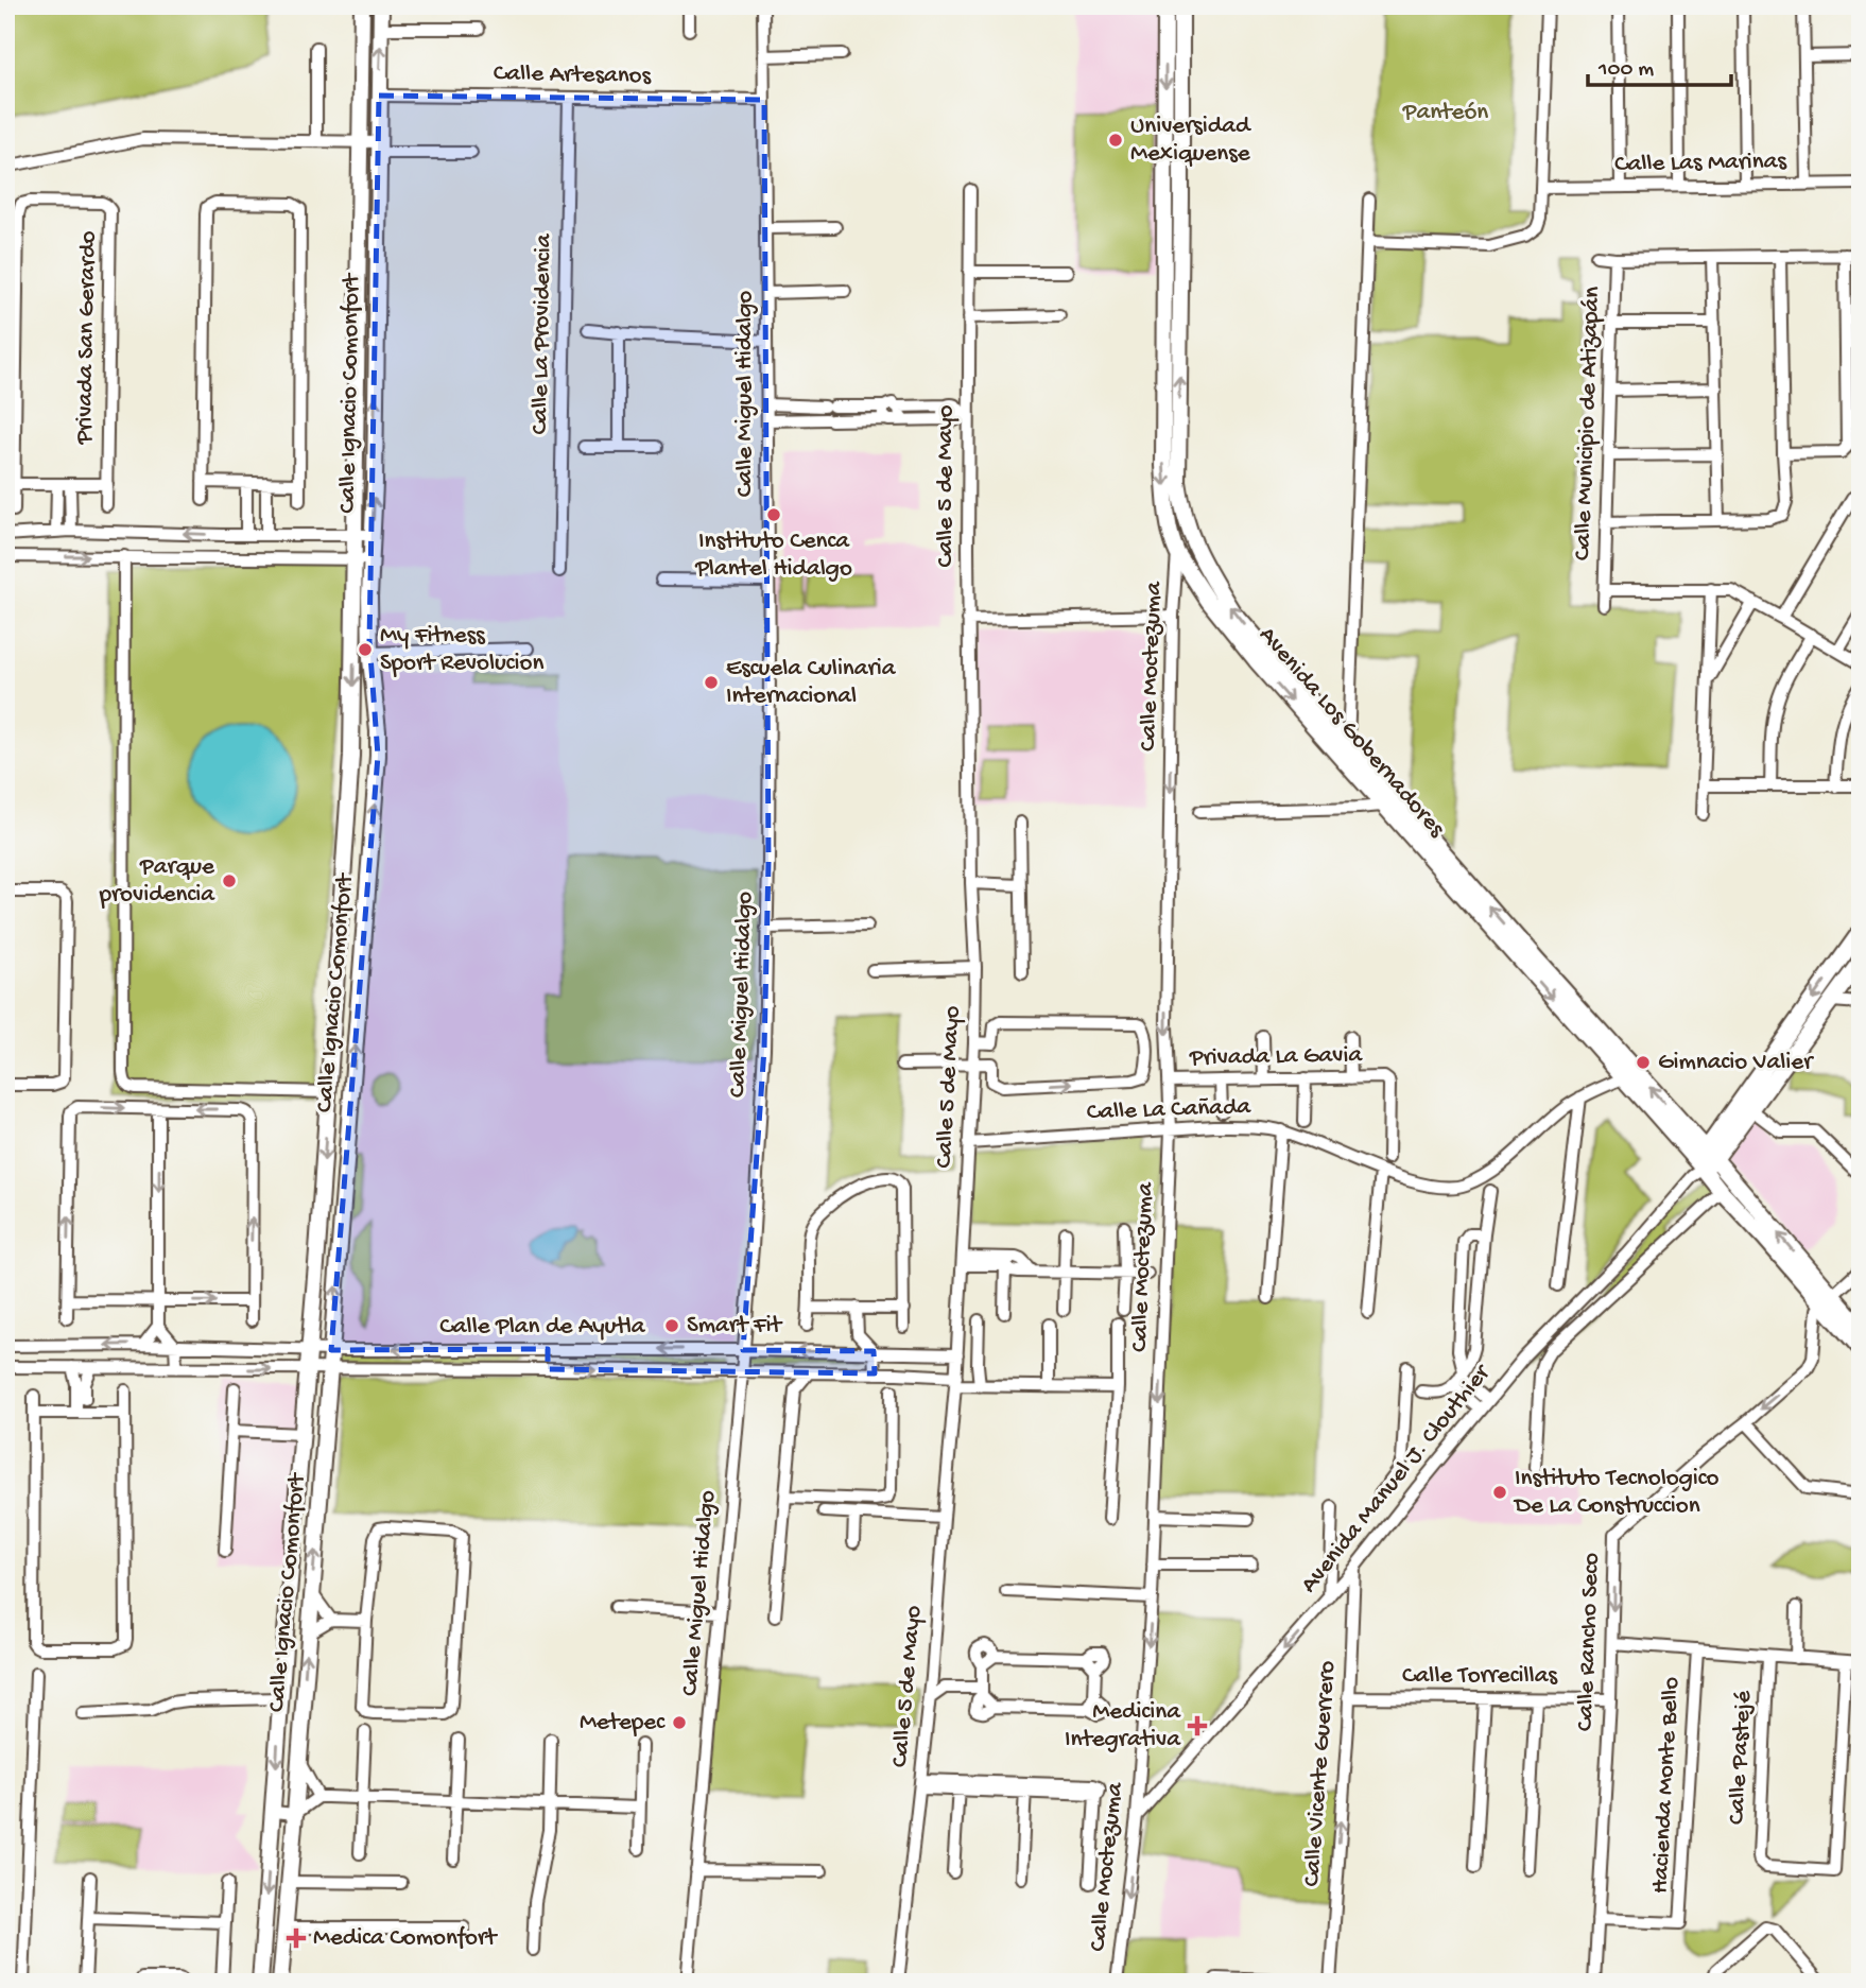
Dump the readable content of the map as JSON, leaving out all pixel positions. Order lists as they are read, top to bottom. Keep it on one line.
{"streets":{"main road":["Calle Ignacio Comonfort","Avenida Los Gobernadores"],"street":["Calle Artesanos","Calle Las Marinas","Calle La Providencia","Privada San Gerardo","Calle Miguel Hidalgo","Calle Municipio de Atizapán","Calle 5 de Mayo","Calle Moctezuma","Privada La Gavia","Calle La Cañada","Calle Plan de Ayutla","Avenida Manuel J. Clouthier","Calle Rancho Seco","Calle Torrecillas","Calle Pastejé","Calle Vicente Guerrero","Hacienda Monte Bello"]},"crossings":[["Calle Artesanos","Calle La Providencia"],["Calle Artesanos","Calle Ignacio Comonfort"],["Calle Artesanos","Calle Miguel Hidalgo"],["Calle Ignacio Comonfort","Calle Plan de Ayutla"],["Calle Miguel Hidalgo","Calle Plan de Ayutla"],["Calle 5 de Mayo","Calle La Cañada"],["Calle 5 de Mayo","Calle Plan de Ayutla"],["Calle Moctezuma","Avenida Los Gobernadores"],["Calle Moctezuma","Privada La Gavia"],["Calle Moctezuma","Calle La Cañada"],["Calle Moctezuma","Avenida Manuel J. Clouthier"],["Avenida Los Gobernadores","Calle La Cañada"],["Avenida Los Gobernadores","Avenida Manuel J. Clouthier"],["Avenida Los Gobernadores","Calle Rancho Seco"],["Avenida Manuel J. Clouthier","Calle Vicente Guerrero"],["Calle Rancho Seco","Calle Torrecillas"],["Calle Rancho Seco","Hacienda Monte Bello"],["Calle Torrecillas","Calle Vicente Guerrero"]],"one_way":["Calle Moctezuma","Calle Rancho Seco","Calle Vicente Guerrero"],"parks":["Panteón"],"places":{"other":["Universidad Mexiquense","Instituto Cenca Plantel Hidalgo","My Fitness Sport Revolucion","Escuela Culinaria Internacional","Parque providencia","Gimnacio Valier","Smart Fit","Instituto Tecnologico De La Construccion","Metepec"],"health":["Medicina Integrativa","Medica Comonfort"]},"scale_bar":"100 m"}
